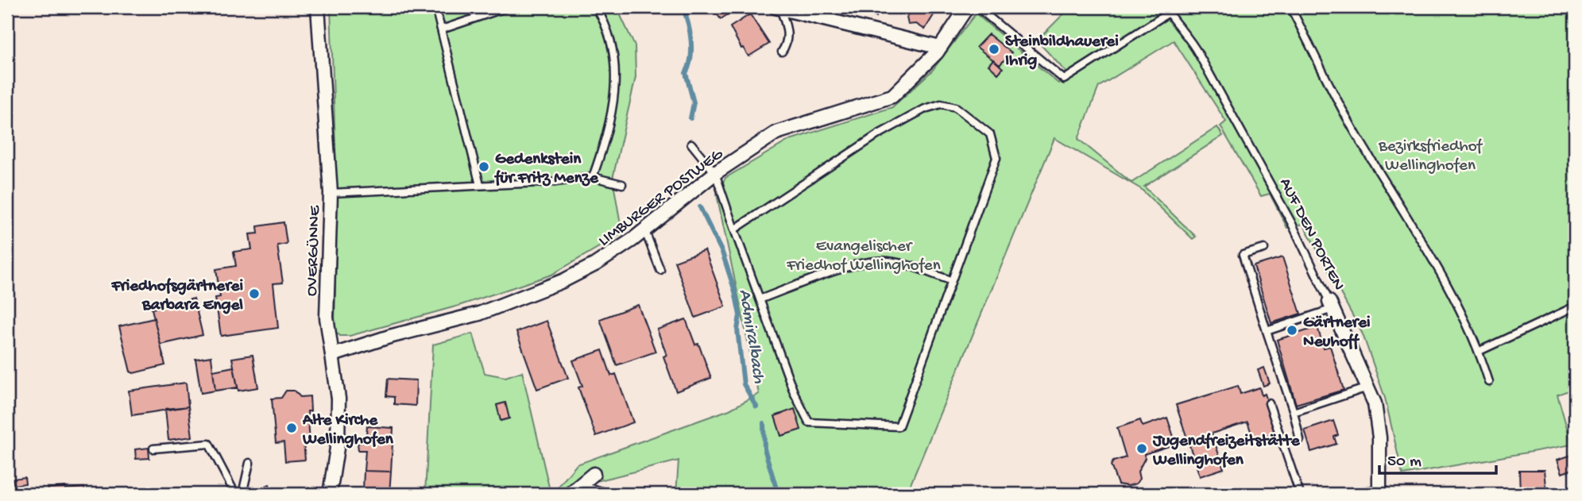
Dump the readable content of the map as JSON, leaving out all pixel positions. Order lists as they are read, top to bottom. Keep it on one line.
{"streets":{"street":["LIMBURGER POSTWEG","AUF DEN PORTEN","OVERGÜNNE"]},"crossings":[["LIMBURGER POSTWEG","OVERGÜNNE"]],"water":["Admiralbach"],"parks":["Bezirksfriedhof Wellinghofen","Evangelischer Friedhof Wellinghofen"],"places":["Steinbildhauerei Ihrig","Gedenkstein für Fritz Menze","Friedhofsgärtnerei Barbara Engel","Gärtnerei Neuhoff","Alte Kirche Wellinghofen","Jugendfreizeitstätte Wellinghofen"],"scale_bar":"50 m"}
